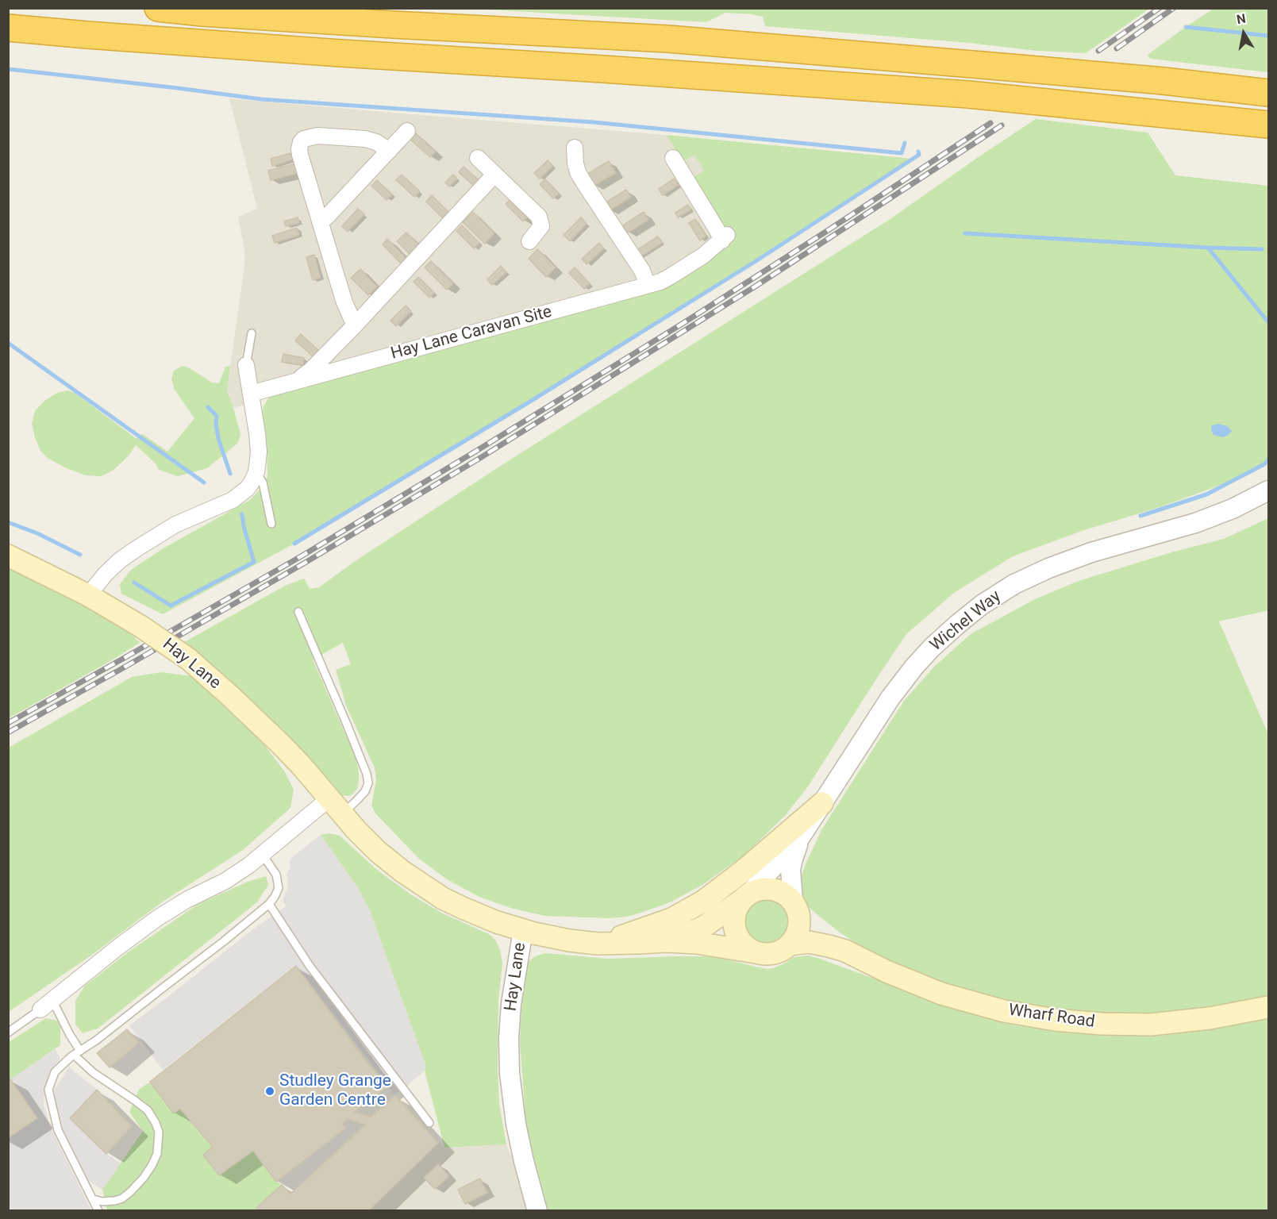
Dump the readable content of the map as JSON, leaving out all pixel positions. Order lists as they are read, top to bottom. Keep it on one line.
{"streets":{"main road":["Hay Lane","Wharf Road"],"street":["Hay Lane Caravan Site","Wichel Way"]},"crossings":[["Wichel Way","Wharf Road"],["Hay Lane","Wharf Road"]],"places":["Studley Grange Garden Centre"],"north":"top"}
